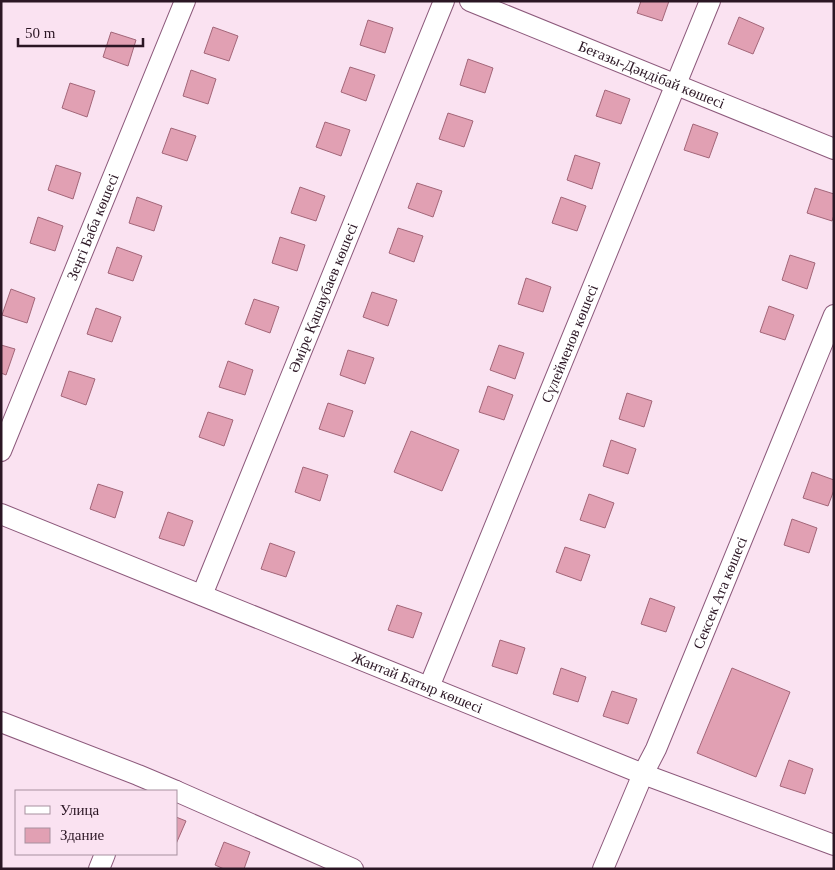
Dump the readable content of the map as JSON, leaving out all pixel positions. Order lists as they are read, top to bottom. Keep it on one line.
{"streets":{"street":["Беғазы-Дәндібай көшесі","Зеңгі Баба көшесі","Әміре Қашаубаев көшесі","Сүлейменов көшесі","Сексек Ата көшесі","Жантай Батыр көшесі"]},"crossings":[["Беғазы-Дәндібай көшесі","Сүлейменов көшесі"],["Әміре Қашаубаев көшесі","Жантай Батыр көшесі"],["Сүлейменов көшесі","Жантай Батыр көшесі"],["Сексек Ата көшесі","Жантай Батыр көшесі"]],"legend":["Улица","Здание"],"scale_bar":"50 m"}
